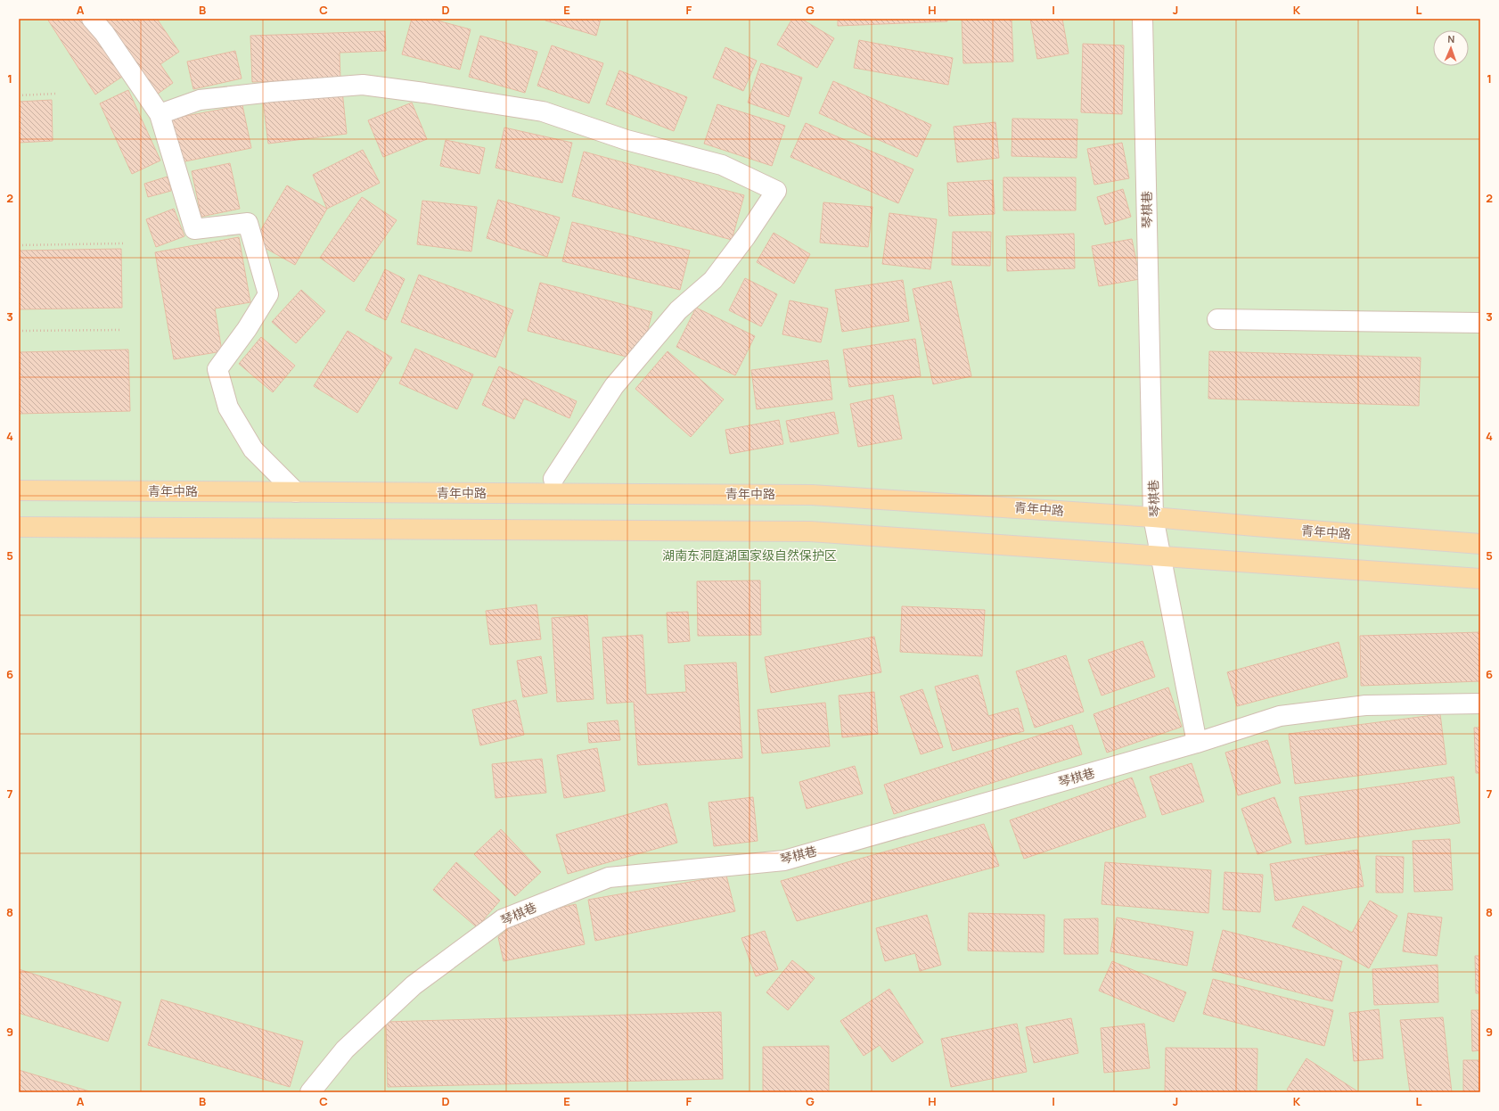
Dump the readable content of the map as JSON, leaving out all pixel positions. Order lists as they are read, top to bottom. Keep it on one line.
{"streets":{"main road":["青年中路"],"street":["琴棋巷"]},"crossings":[["琴棋巷","青年中路"]],"parks":["湖南东洞庭湖国家级自然保护区"],"north":"top","grid":{"columns":["A","B","C","D","E","F","G","H","I","J","K","L"],"rows":["1","2","3","4","5","6","7","8","9"]}}
